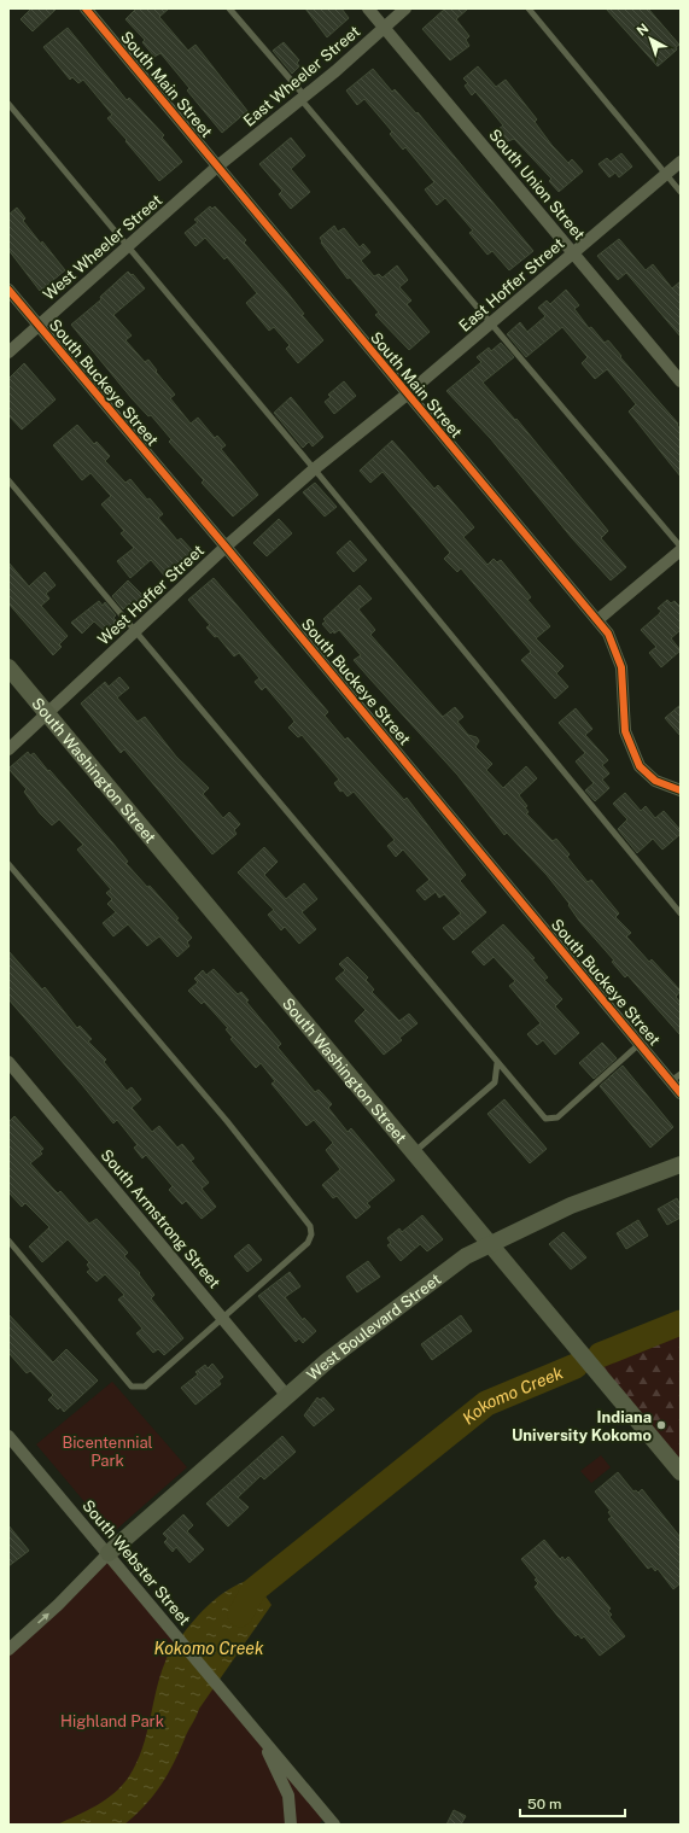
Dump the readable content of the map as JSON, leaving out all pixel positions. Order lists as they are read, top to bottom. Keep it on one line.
{"streets":{"main road":["South Washington Street","West Boulevard Street"],"street":["East Wheeler Street","South Main Street","South Union Street","West Wheeler Street","East Hoffer Street","South Buckeye Street","West Hoffer Street","South Armstrong Street","South Webster Street"]},"crossings":[["East Wheeler Street","South Main Street"],["East Wheeler Street","South Union Street"],["East Wheeler Street","West Wheeler Street"],["South Main Street","West Wheeler Street"],["South Main Street","East Hoffer Street"],["South Main Street","West Hoffer Street"],["South Union Street","East Hoffer Street"],["West Wheeler Street","South Buckeye Street"],["East Hoffer Street","West Hoffer Street"],["South Buckeye Street","West Hoffer Street"],["West Hoffer Street","South Washington Street"],["South Washington Street","West Boulevard Street"],["South Armstrong Street","West Boulevard Street"],["West Boulevard Street","South Webster Street"]],"water":["Kokomo Creek"],"parks":["Bicentennial Park","Highland Park"],"places":["Indiana University Kokomo"],"scale_bar":"50 m","north":"top left"}
